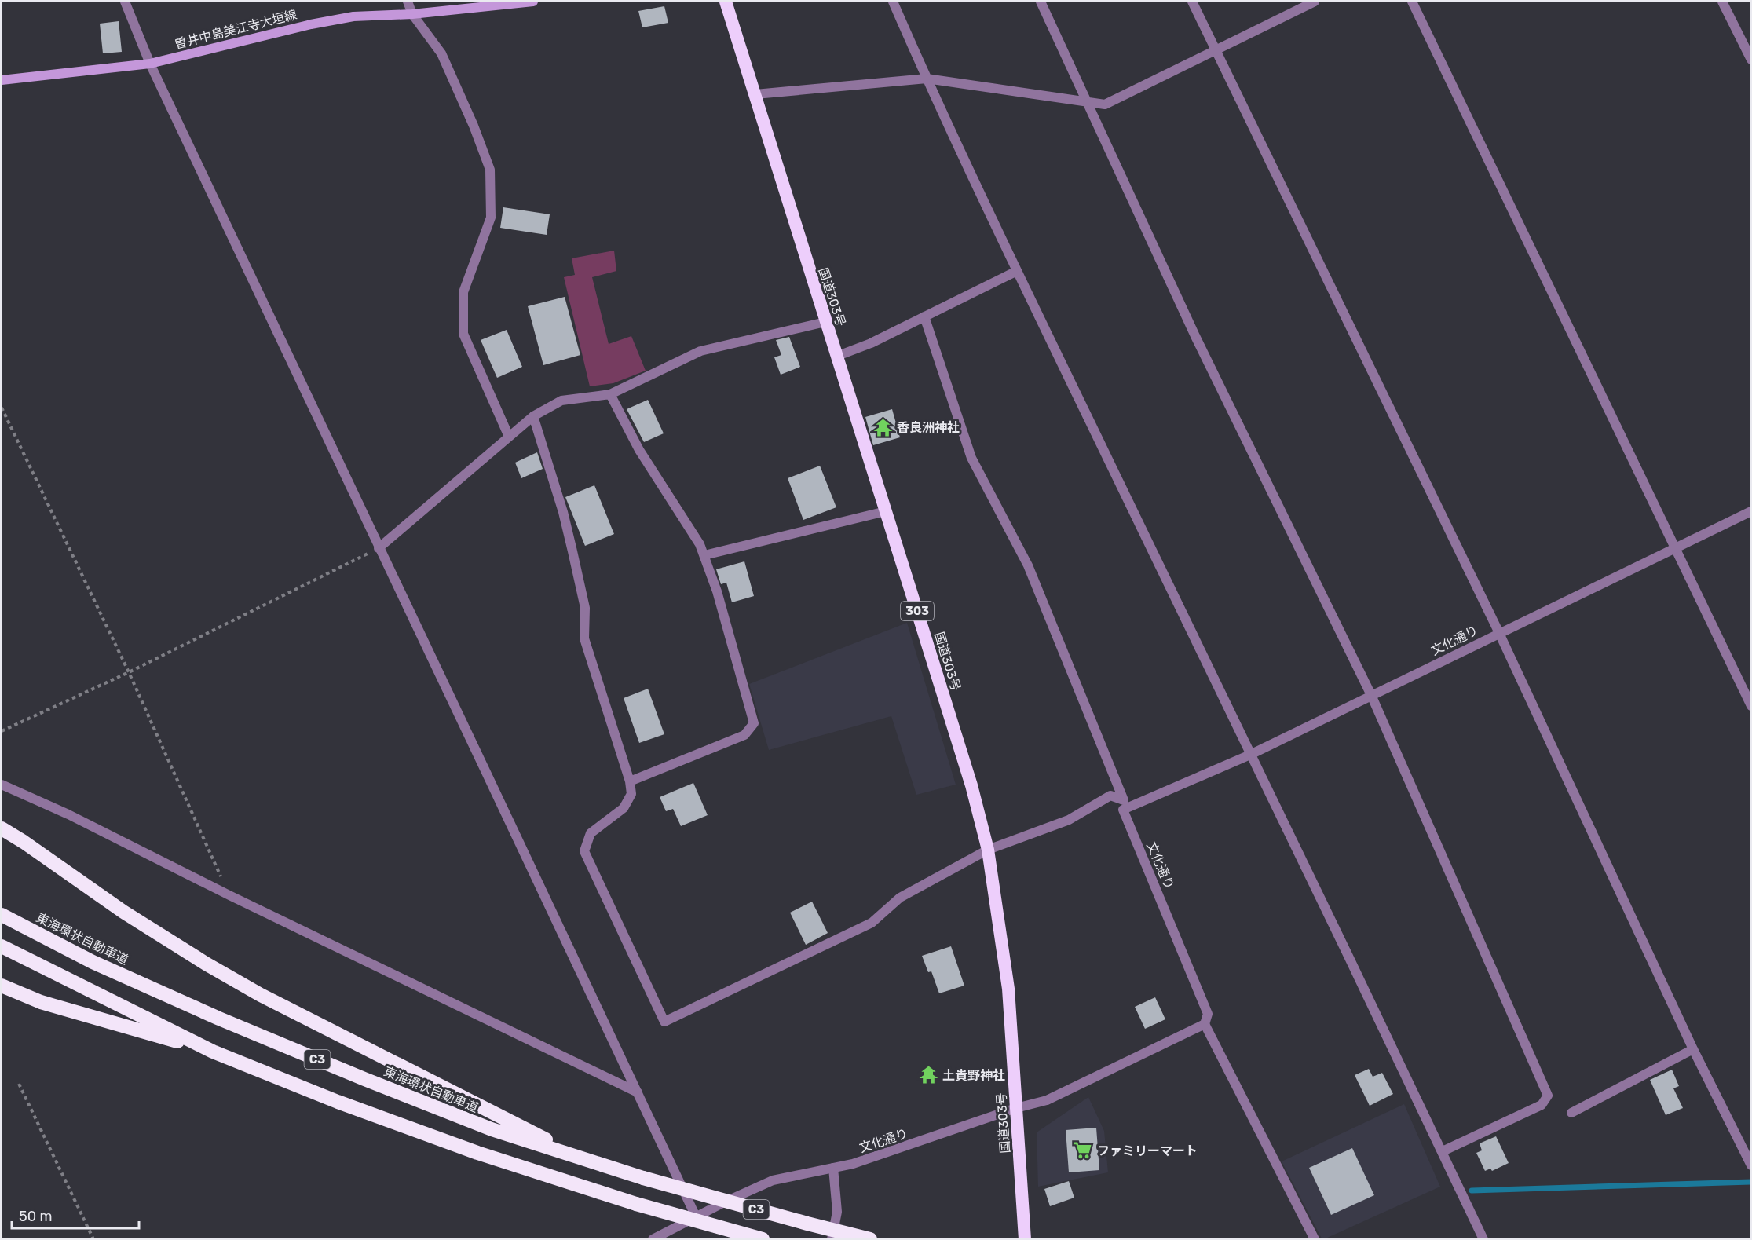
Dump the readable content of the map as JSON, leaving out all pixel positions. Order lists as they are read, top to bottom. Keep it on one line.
{"streets":{"highway":["国道303号","303","東海環状自動車道","C3"],"main road":["曽井中島美江寺大垣線"],"street":["文化通り"]},"crossings":[["国道303号","文化通り"]],"places":{"temple":["香良洲神社","土貴野神社"],"supermarket":["ファミリーマート"]},"scale_bar":"50 m"}
